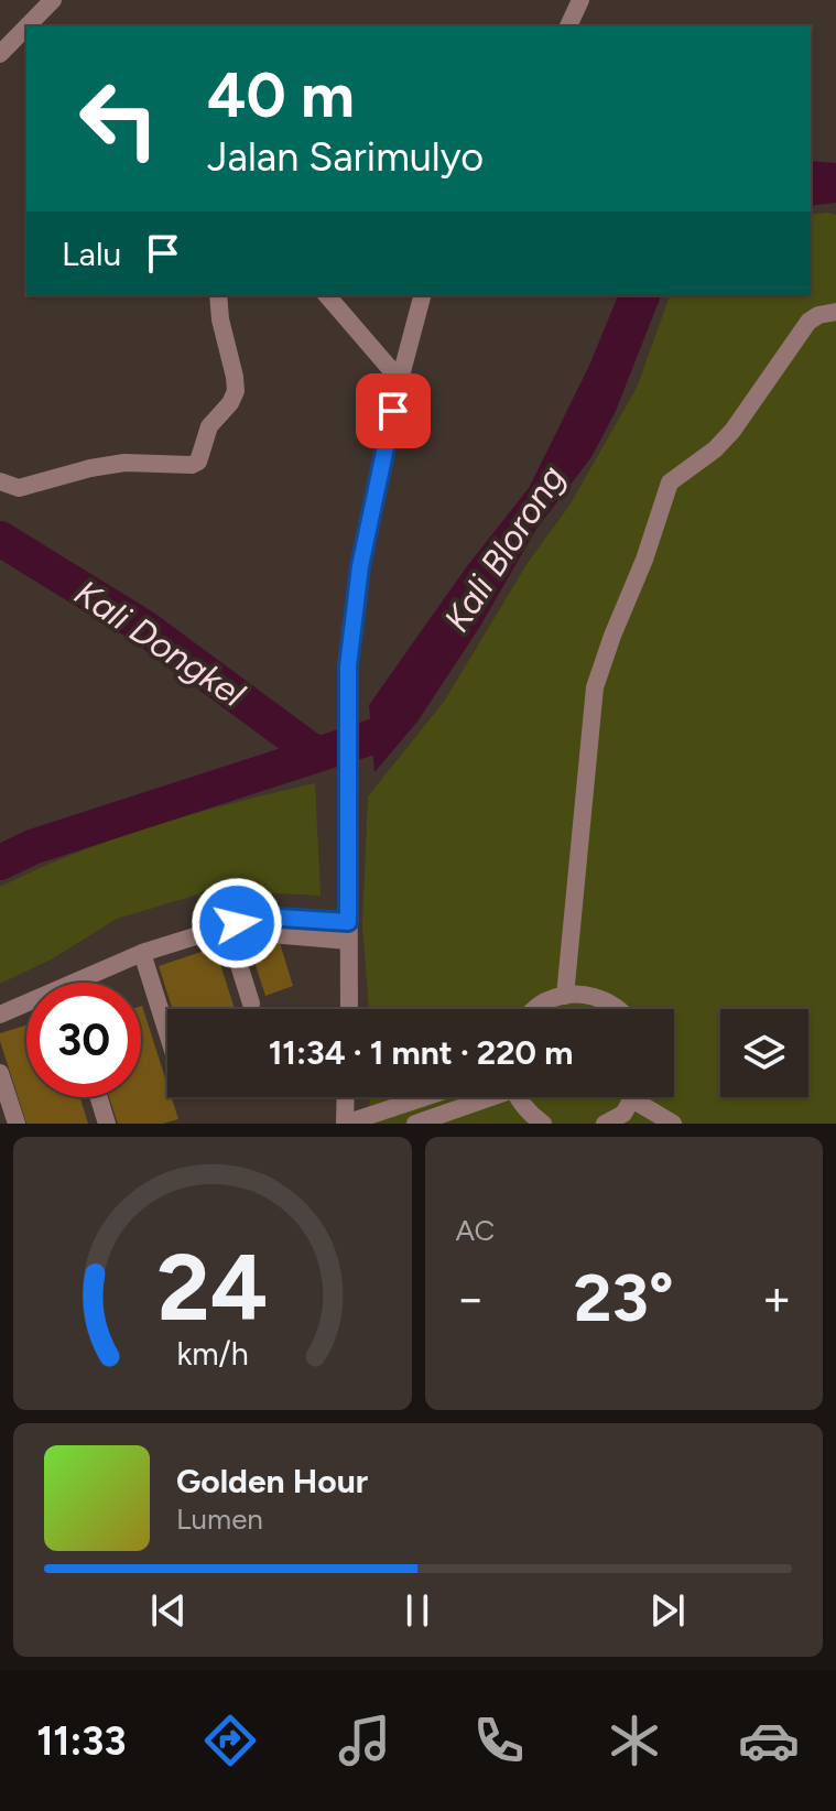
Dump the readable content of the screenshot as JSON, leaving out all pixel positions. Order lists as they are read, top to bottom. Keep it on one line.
{"water":["Kali Blorong","Kali Dongkel"],"page":{"turn":["40 m","Jalan Sarimulyo"],"then":"Lalu","limit":"30","trip":"11:34 · 1 mnt · 220 m","tile":"AC","heat":["−","23°","+"],"song":["Golden Hour","Lumen"],"tabs":"11:33","gauge":["24","km/h"]}}
